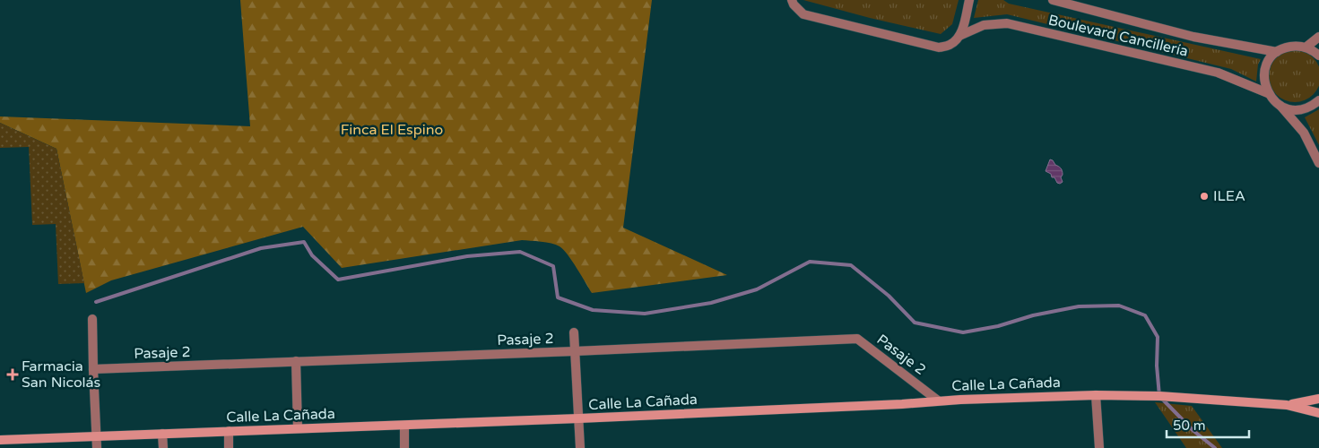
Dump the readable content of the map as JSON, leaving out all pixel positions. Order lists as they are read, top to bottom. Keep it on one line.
{"streets":{"main road":["Calle La Cañada"],"street":["Boulevard Cancillería","Pasaje 2"]},"crossings":[["Pasaje 2","Calle La Cañada"]],"parks":["Finca El Espino"],"places":{"other":["ILEA"],"health":["Farmacia San Nicolás"]},"scale_bar":"50 m"}
